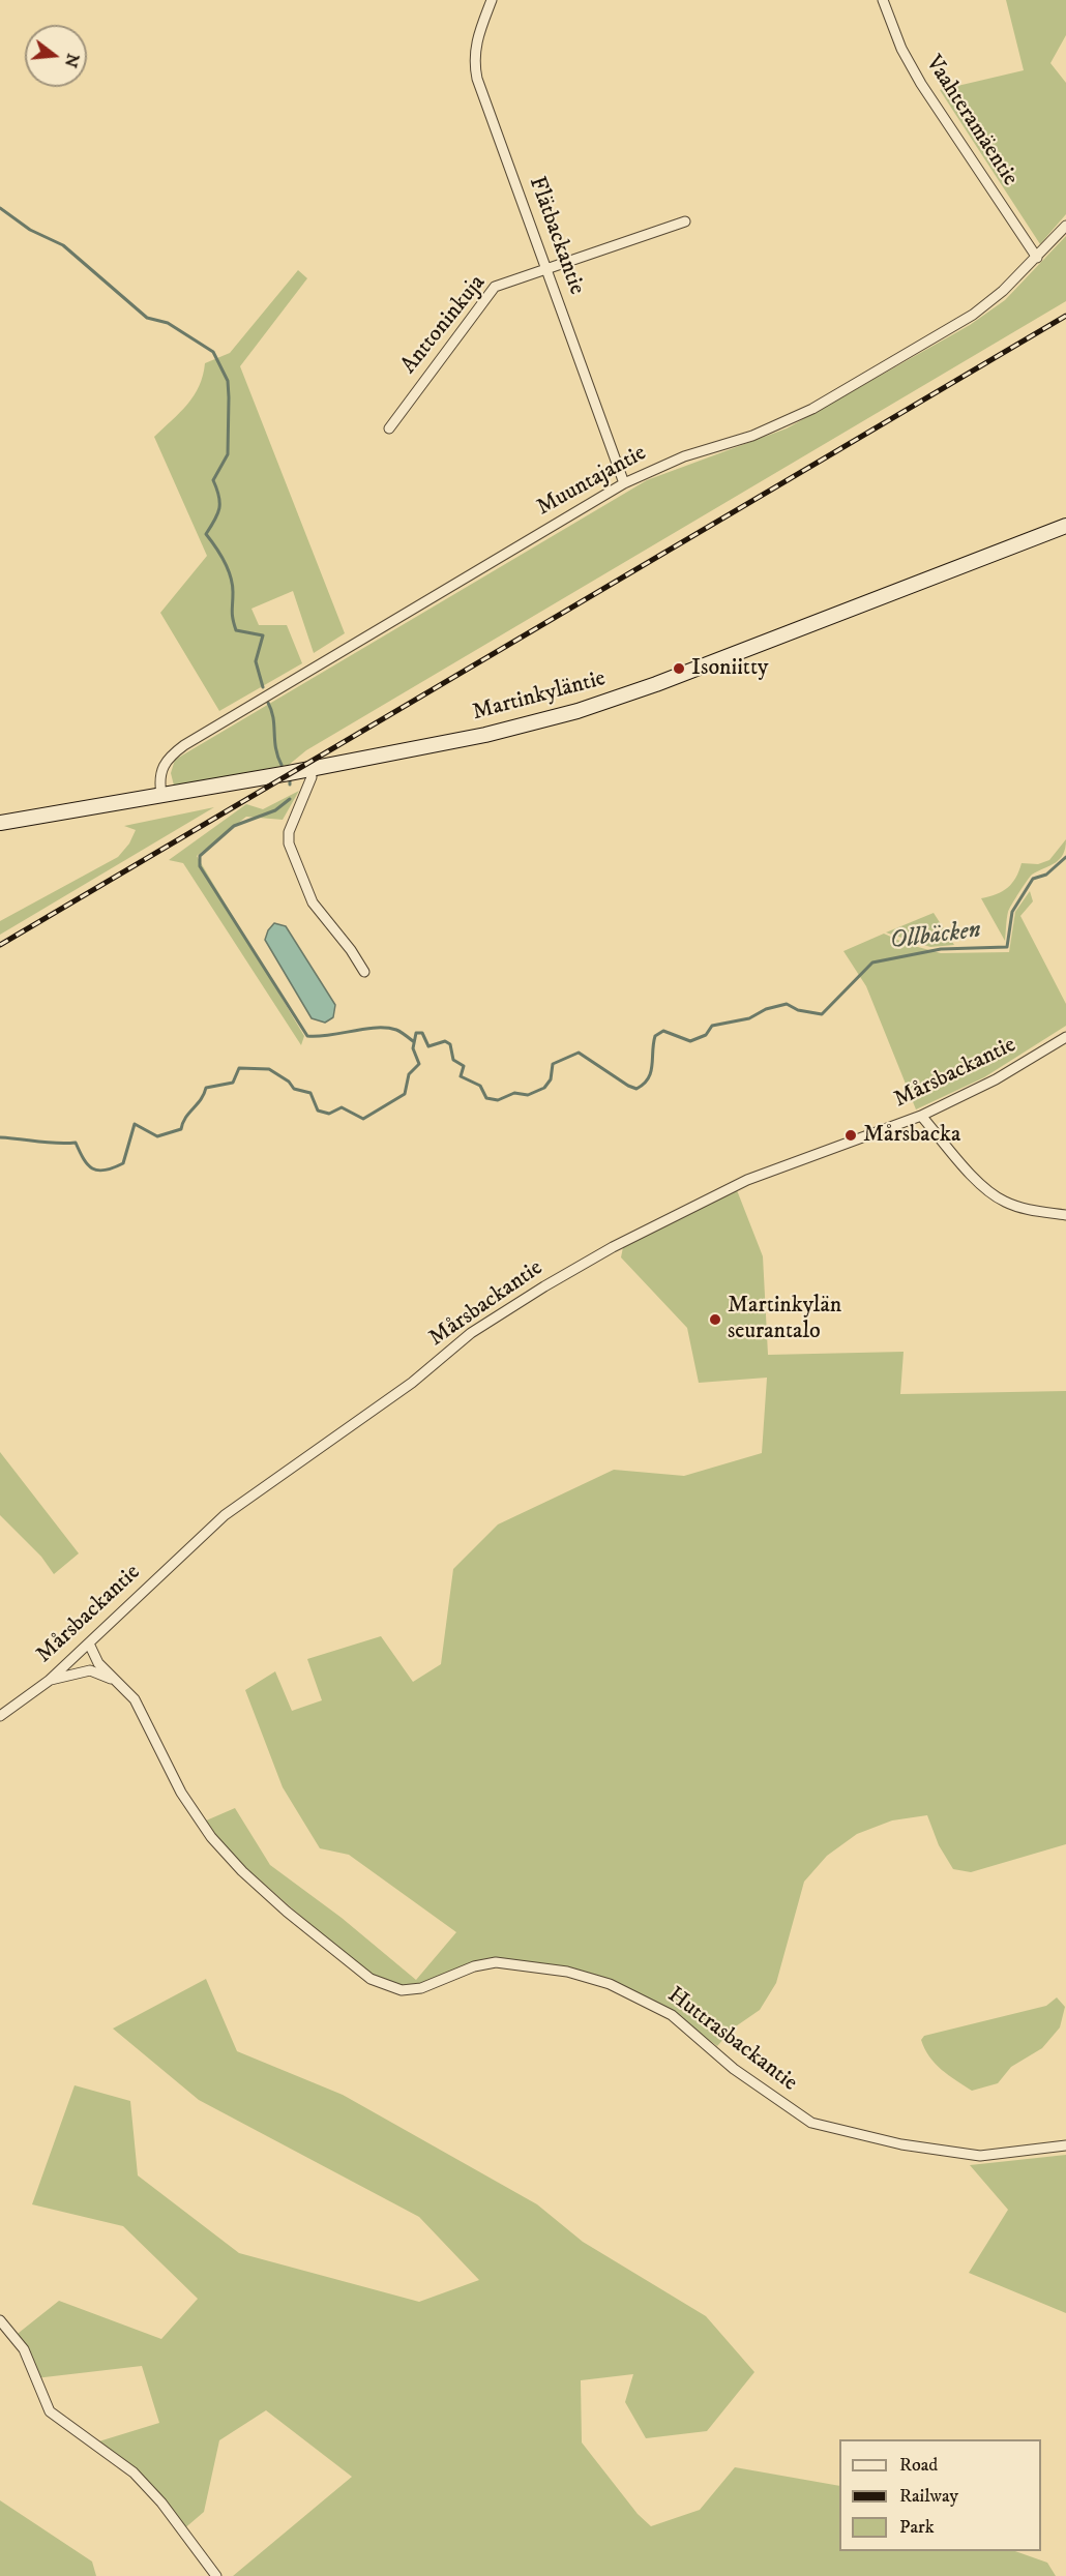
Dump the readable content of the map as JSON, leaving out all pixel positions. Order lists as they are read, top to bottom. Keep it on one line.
{"streets":{"street":["Vaahteramäentie","Flätbackantie","Anttoninkuja","Muuntajantie","Martinkyläntie","Mårsbackantie","Huttrasbackantie"]},"crossings":[["Vaahteramäentie","Muuntajantie"],["Flätbackantie","Anttoninkuja"],["Flätbackantie","Muuntajantie"],["Muuntajantie","Martinkyläntie"],["Mårsbackantie","Huttrasbackantie"]],"water":["Ollbäcken"],"places":["Isoniitty","Mårsbacka","Martinkylän seurantalo"],"legend":["Road","Railway","Park"],"north":"right"}
